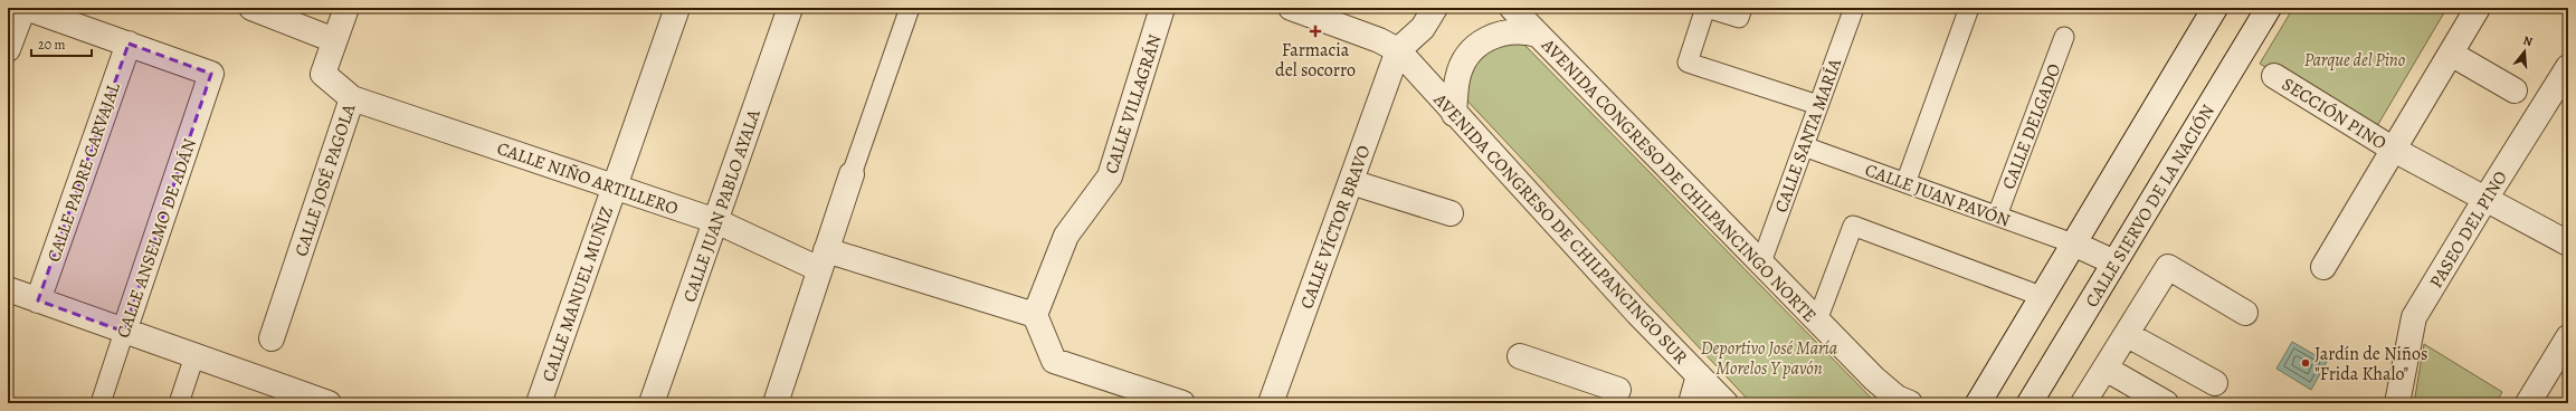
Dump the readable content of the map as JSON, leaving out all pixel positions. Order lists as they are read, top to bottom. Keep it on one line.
{"streets":{"street":["CALLE VILLAGRÁN","SECCIÓN PINO","CALLE DELGADO","CALLE SANTA MARÍA","CALLE PADRE CARVAJAL","CALLE NIÑO ARTILLERO","CALLE JOSÉ PAGOLA","AVENIDA CONGRESO DE CHILPANCINGO NORTE","CALLE JUAN PAVÓN","CALLE JUAN PABLO AYALA","CALLE SIERVO DE LA NACIÓN","CALLE VÍCTOR BRAVO","AVENIDA CONGRESO DE CHILPANCINGO SUR","PASEO DEL PINO","CALLE ANSELMO DE ADÁN","CALLE MANUEL MUÑIZ"]},"crossings":[["CALLE VILLAGRÁN","CALLE NIÑO ARTILLERO"],["SECCIÓN PINO","PASEO DEL PINO"],["CALLE DELGADO","CALLE JUAN PAVÓN"],["CALLE SANTA MARÍA","AVENIDA CONGRESO DE CHILPANCINGO NORTE"],["CALLE SANTA MARÍA","CALLE JUAN PAVÓN"],["CALLE PADRE CARVAJAL","CALLE ANSELMO DE ADÁN"],["CALLE NIÑO ARTILLERO","CALLE JOSÉ PAGOLA"],["CALLE NIÑO ARTILLERO","CALLE JUAN PABLO AYALA"],["CALLE NIÑO ARTILLERO","CALLE MANUEL MUÑIZ"],["CALLE VÍCTOR BRAVO","AVENIDA CONGRESO DE CHILPANCINGO SUR"]],"parks":["Parque del Pino","Deportivo José María Morelos Y pavón"],"places":{"health":["Farmacia del socorro"],"other":["Jardín de Niños \"Frida Khalo\""]},"scale_bar":"20 m","north":"top"}
